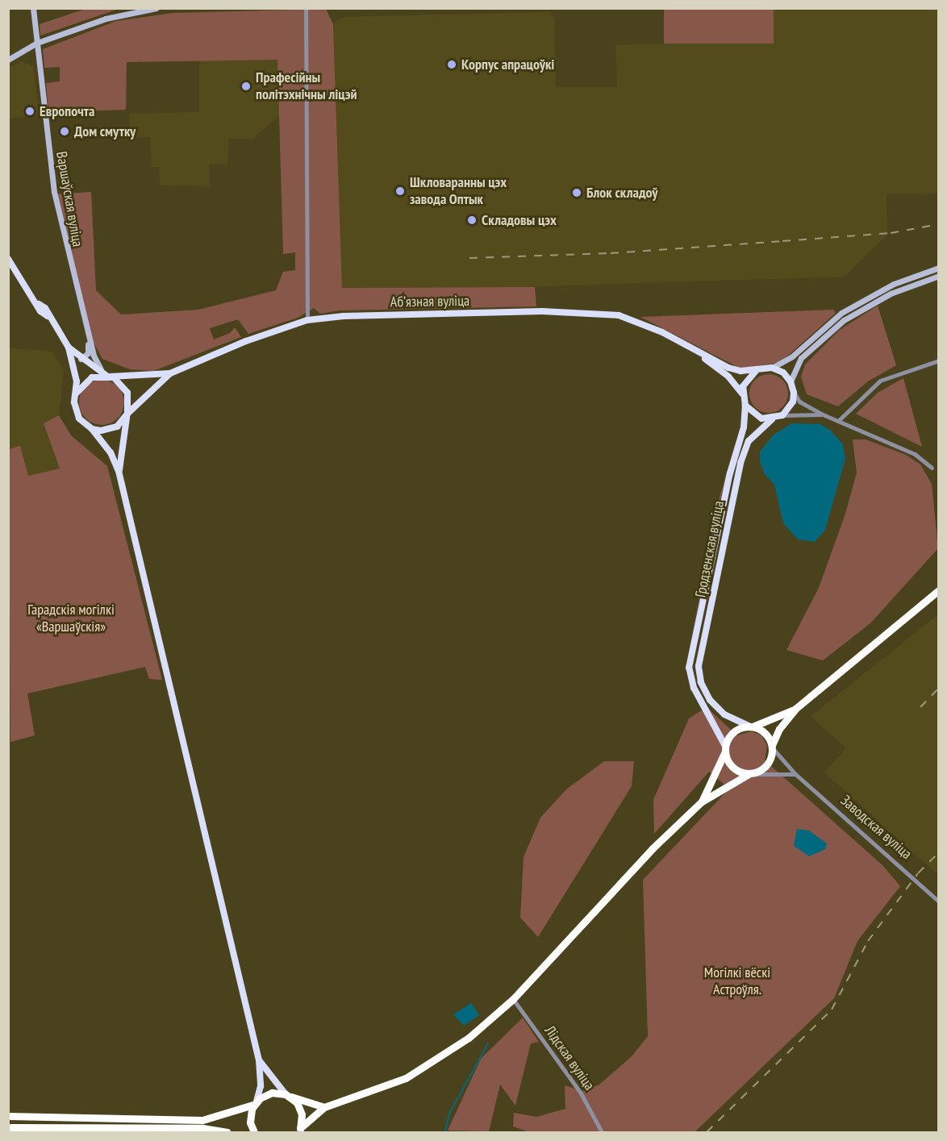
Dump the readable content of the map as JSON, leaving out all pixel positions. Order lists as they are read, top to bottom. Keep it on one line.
{"streets":{"main road":["Абʼязная вуліца","Гродзенская вуліца"],"street":["Варшаўская вуліца","Заводская вуліца","Лідская вуліца"]},"crossings":[["Варшаўская вуліца","Абʼязная вуліца"],["Абʼязная вуліца","Гродзенская вуліца"],["Гродзенская вуліца","Заводская вуліца"]],"parks":["Гарадскія могілкі «Варшаўскія»","Могілкі вёскі Астроўля."],"places":["Корпус апрацоўкі","Прафесійны політэхнічны ліцэй","Европочта","Дом смутку","Шкловаранны цэх завода Оптык","Блок складоў","Складовы цэх"]}
